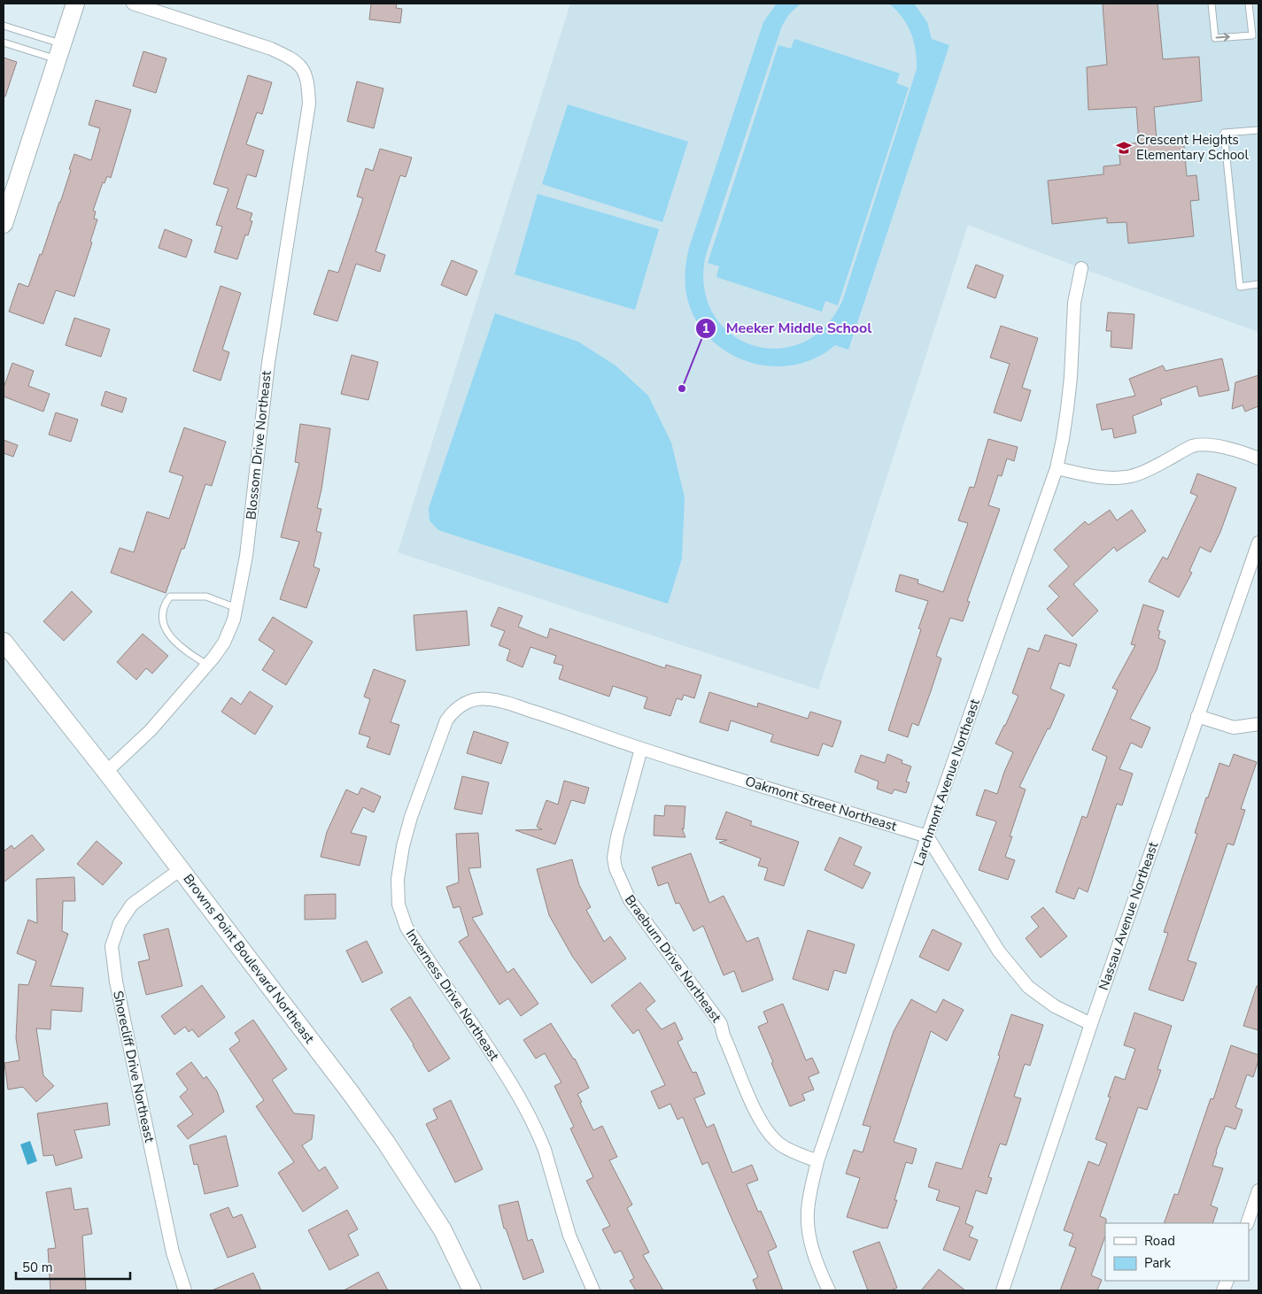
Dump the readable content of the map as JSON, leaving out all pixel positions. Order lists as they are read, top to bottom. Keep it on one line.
{"streets":{"street":["Blossom Drive Northeast","Larchmont Avenue Northeast","Oakmont Street Northeast","Nassau Avenue Northeast","Browns Point Boulevard Northeast","Braeburn Drive Northeast","Inverness Drive Northeast","Shorecliff Drive Northeast"]},"crossings":[["Blossom Drive Northeast","Browns Point Boulevard Northeast"],["Larchmont Avenue Northeast","Oakmont Street Northeast"],["Larchmont Avenue Northeast","Braeburn Drive Northeast"],["Oakmont Street Northeast","Braeburn Drive Northeast"],["Oakmont Street Northeast","Inverness Drive Northeast"],["Browns Point Boulevard Northeast","Shorecliff Drive Northeast"]],"places":{"school or university":["Crescent Heights Elementary School"],"other":["Meeker Middle School"]},"legend":["Road","Park"],"scale_bar":"50 m"}
